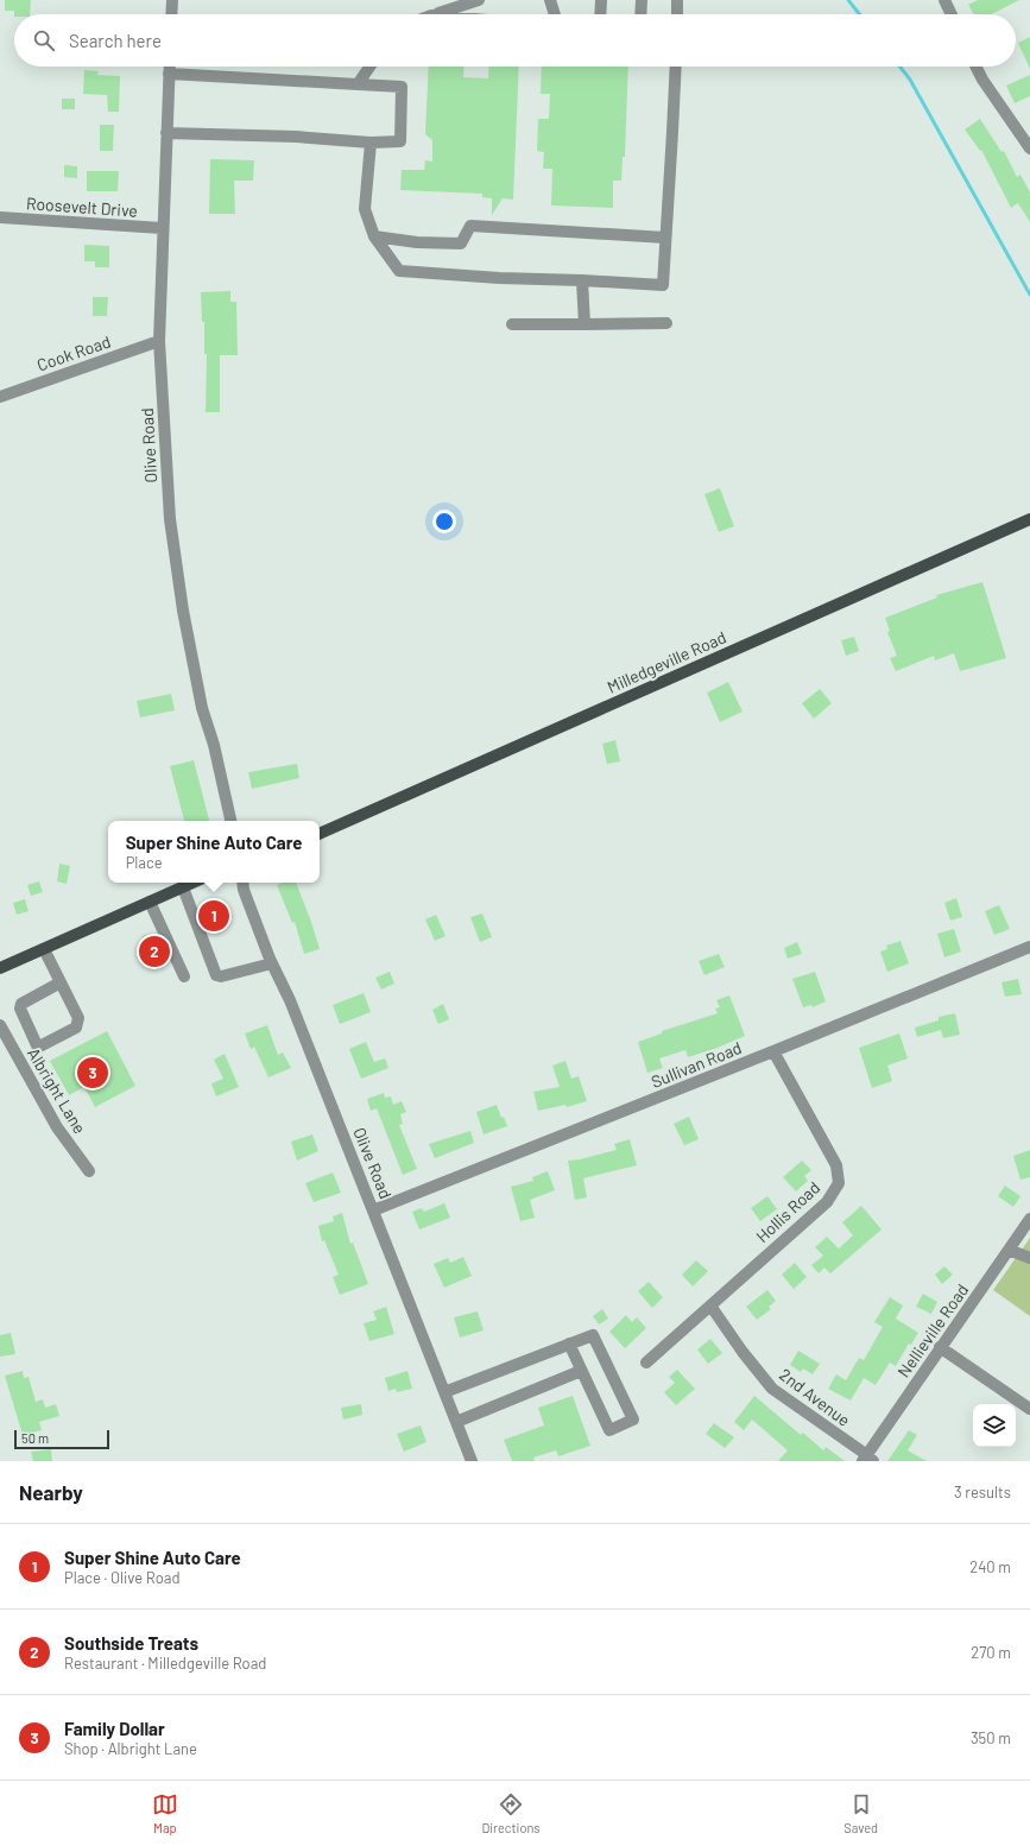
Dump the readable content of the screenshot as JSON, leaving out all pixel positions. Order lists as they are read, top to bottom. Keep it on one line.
{"streets":{"main road":["Milledgeville Road"],"street":["Roosevelt Drive","Cook Road","Olive Road","Sullivan Road","Albright Lane","Hollis Road","Nellieville Road","2nd Avenue"]},"crossings":[["Roosevelt Drive","Olive Road"],["Cook Road","Olive Road"],["Olive Road","Sullivan Road"],["Sullivan Road","Hollis Road"],["Hollis Road","2nd Avenue"],["Nellieville Road","2nd Avenue"]],"scale_bar":"50 m","page":{"search":"Search here","popup":["Super Shine Auto Care","Place"],"pins":["1","2","3"],"scale":"50 m","heading":["Nearby","3 results"],"list":[{"mark":"1","name":"Super Shine Auto Care","note":"Place · Olive Road","value":"240 m"},{"mark":"2","name":"Southside Treats","note":"Restaurant · Milledgeville Road","value":"270 m"},{"mark":"3","name":"Family Dollar","note":"Shop · Albright Lane","value":"350 m"}],"nav":["Map","Directions","Saved"]}}
